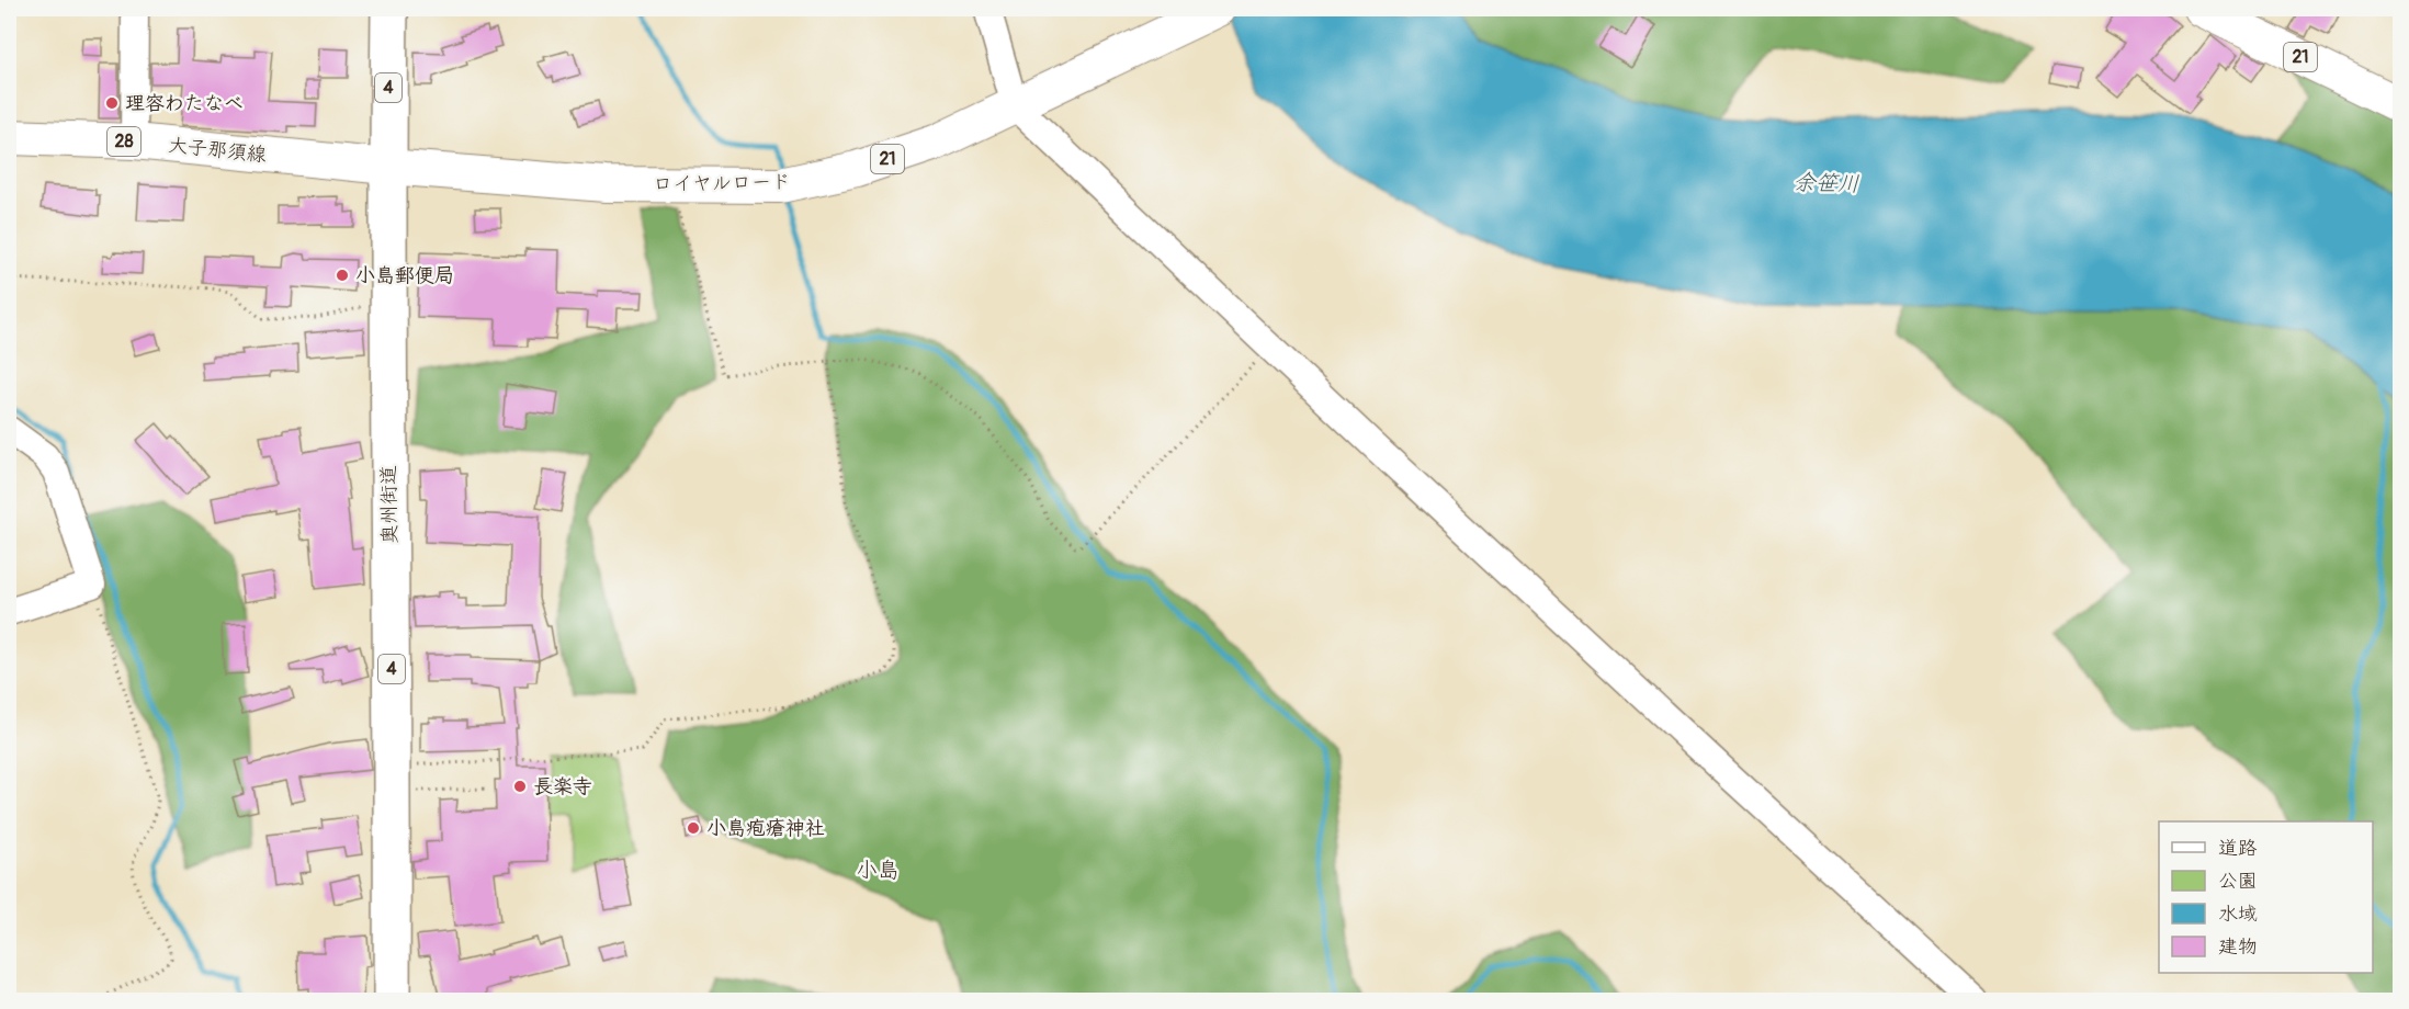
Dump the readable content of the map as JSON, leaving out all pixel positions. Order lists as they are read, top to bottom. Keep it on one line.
{"streets":{"highway":["4","奥州街道"],"main road":["21","28","大子那須線","ロイヤルロード"]},"crossings":[["大子那須線","ロイヤルロード"],["大子那須線","奥州街道"],["ロイヤルロード","奥州街道"]],"districts":["小島"],"water":["余笹川"],"places":["理容わたなべ","小島郵便局","長楽寺","小島疱瘡神社"],"legend":["道路","公園","水域","建物"]}
